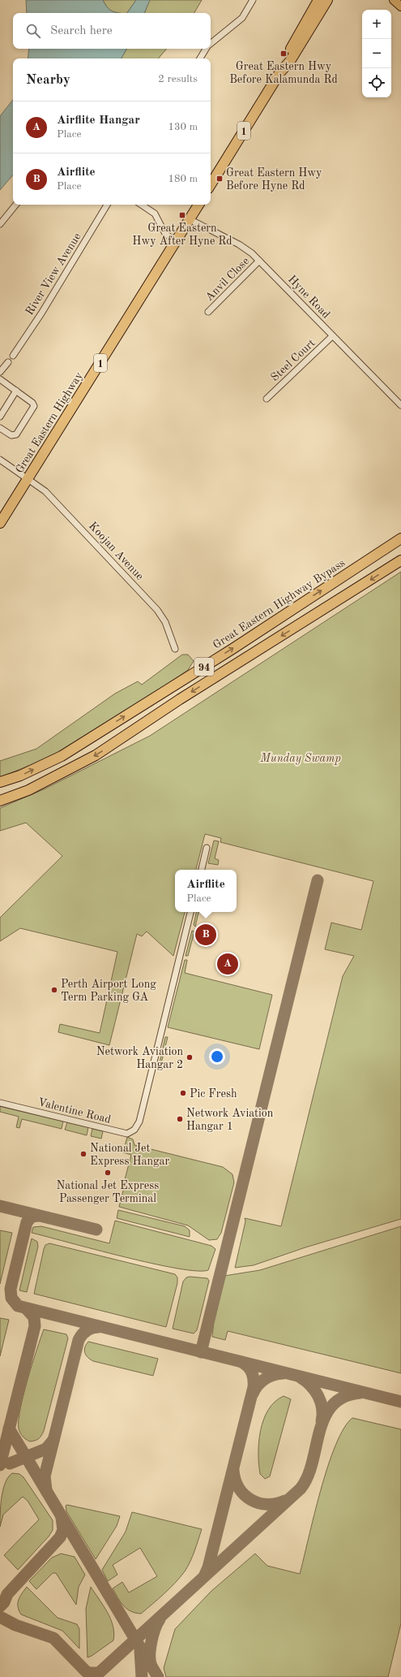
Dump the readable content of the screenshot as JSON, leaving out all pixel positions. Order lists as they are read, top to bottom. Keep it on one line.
{"streets":{"highway":["1","Great Eastern Highway","Great Eastern Highway Bypass","94"],"street":["River View Avenue","Anvil Close","Hyne Road","Steel Court","Koojan Avenue","Valentine Road"]},"crossings":[["Anvil Close","Hyne Road"],["Hyne Road","Steel Court"],["Hyne Road","Great Eastern Highway"],["Great Eastern Highway","Koojan Avenue"]],"parks":["Munday Swamp"],"places":{"transit":["Great Eastern Hwy Before Kalamunda Rd","Great Eastern Hwy Before Hyne Rd","Great Eastern Hwy After Hyne Rd"],"other":["Perth Airport Long Term Parking GA","Network Aviation Hangar 2","Pic Fresh","Network Aviation Hangar 1","National Jet Express Hangar","National Jet Express Passenger Terminal"]},"page":{"map_buttons":["+","−"],"search":"Search here","heading":["Nearby","2 results"],"list":[{"mark":"A","name":"Airflite Hangar","note":"Place","value":"130 m"},{"mark":"B","name":"Airflite","note":"Place","value":"180 m"}],"popup":["Airflite","Place"],"pins":["B","A"]}}
